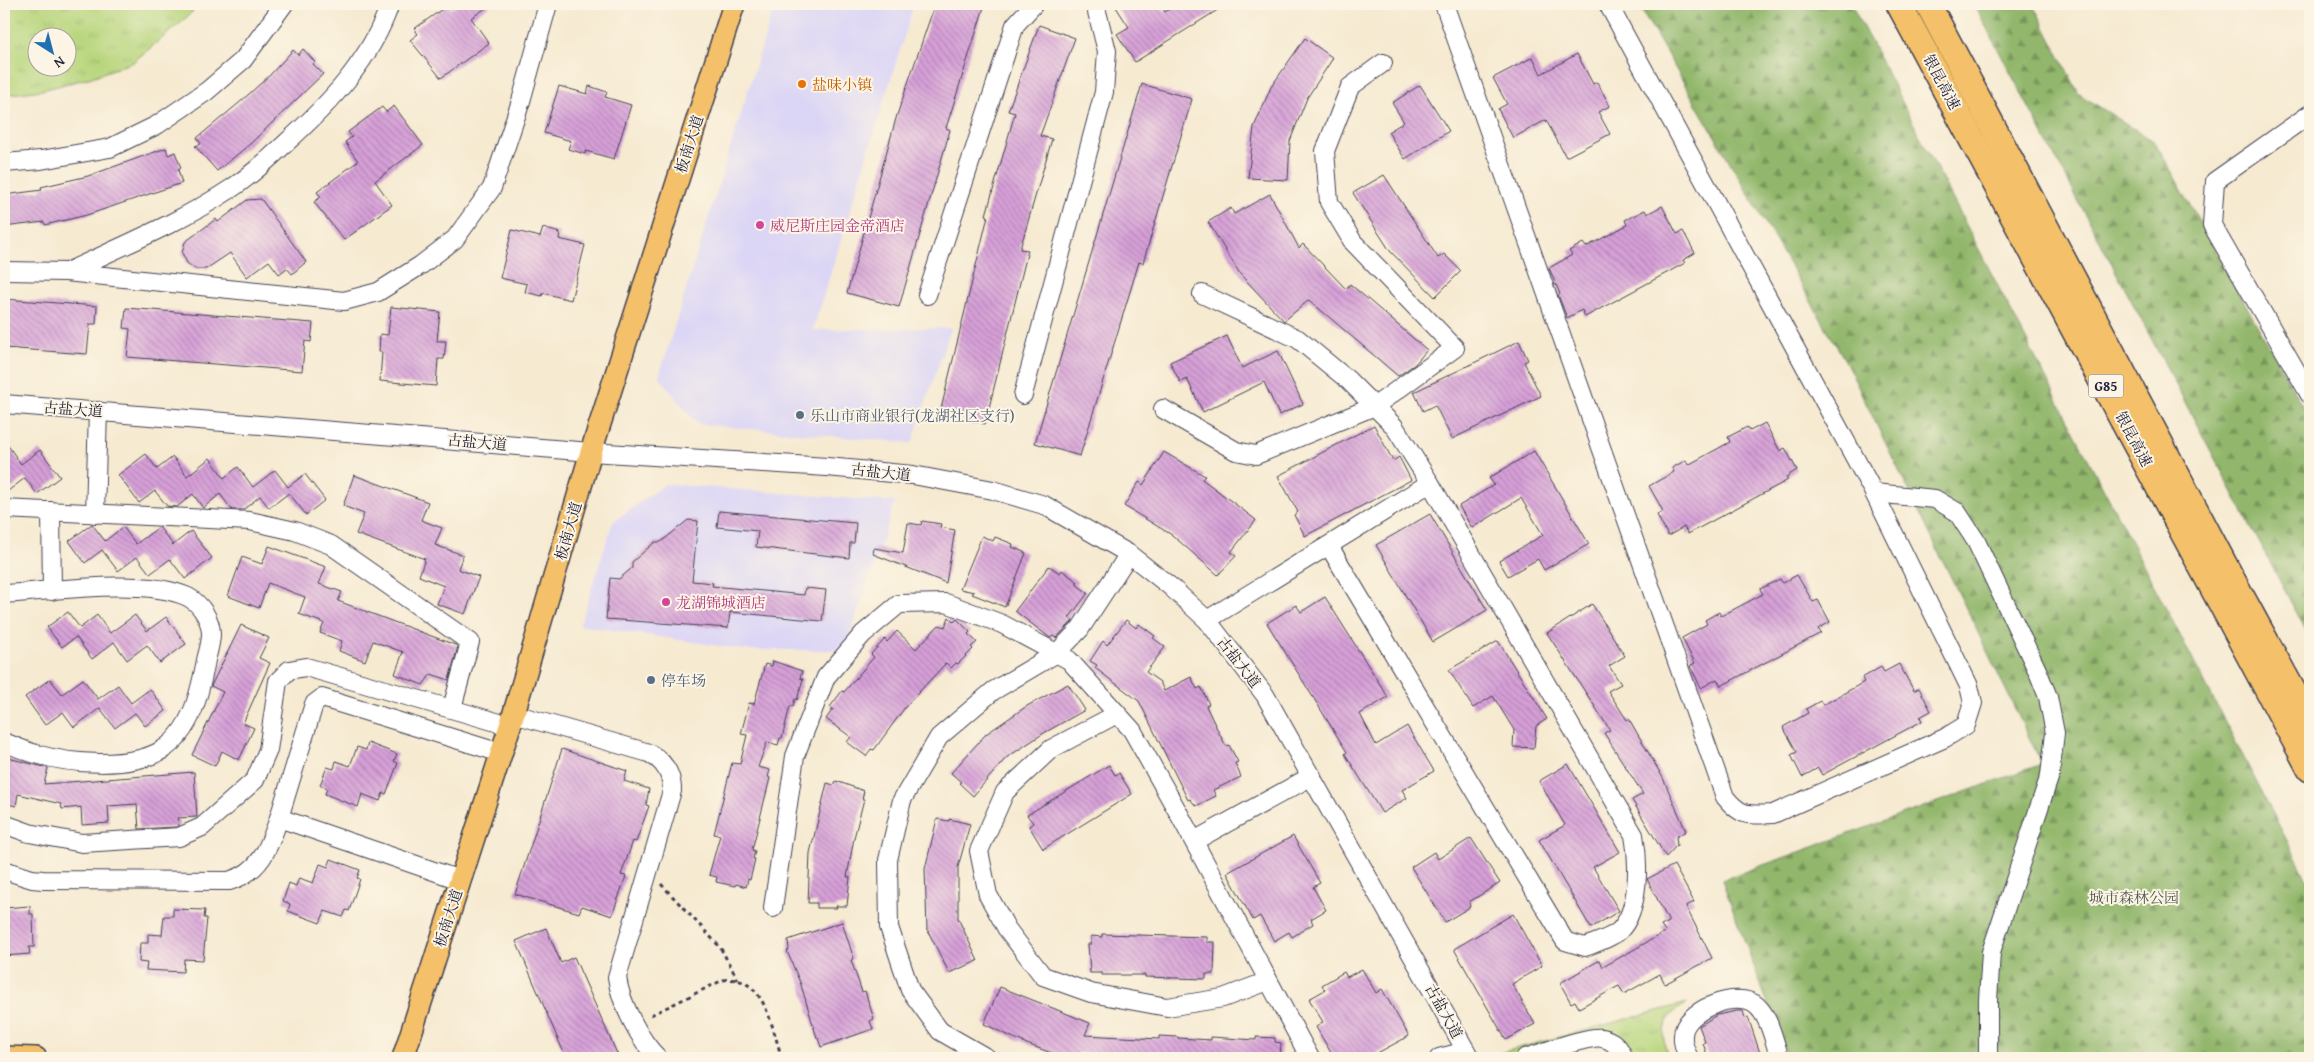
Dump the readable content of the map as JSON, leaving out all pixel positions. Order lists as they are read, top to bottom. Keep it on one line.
{"streets":{"highway":["银昆高速","G85"],"main road":["板南大道"],"street":["古盐大道"]},"crossings":[["板南大道","古盐大道"]],"parks":["城市森林公园"],"places":["盐味小镇","威尼斯庄园金帝酒店","乐山市商业银行(龙湖社区支行)","龙湖锦城酒店","停车场"],"north":"bottom right"}
